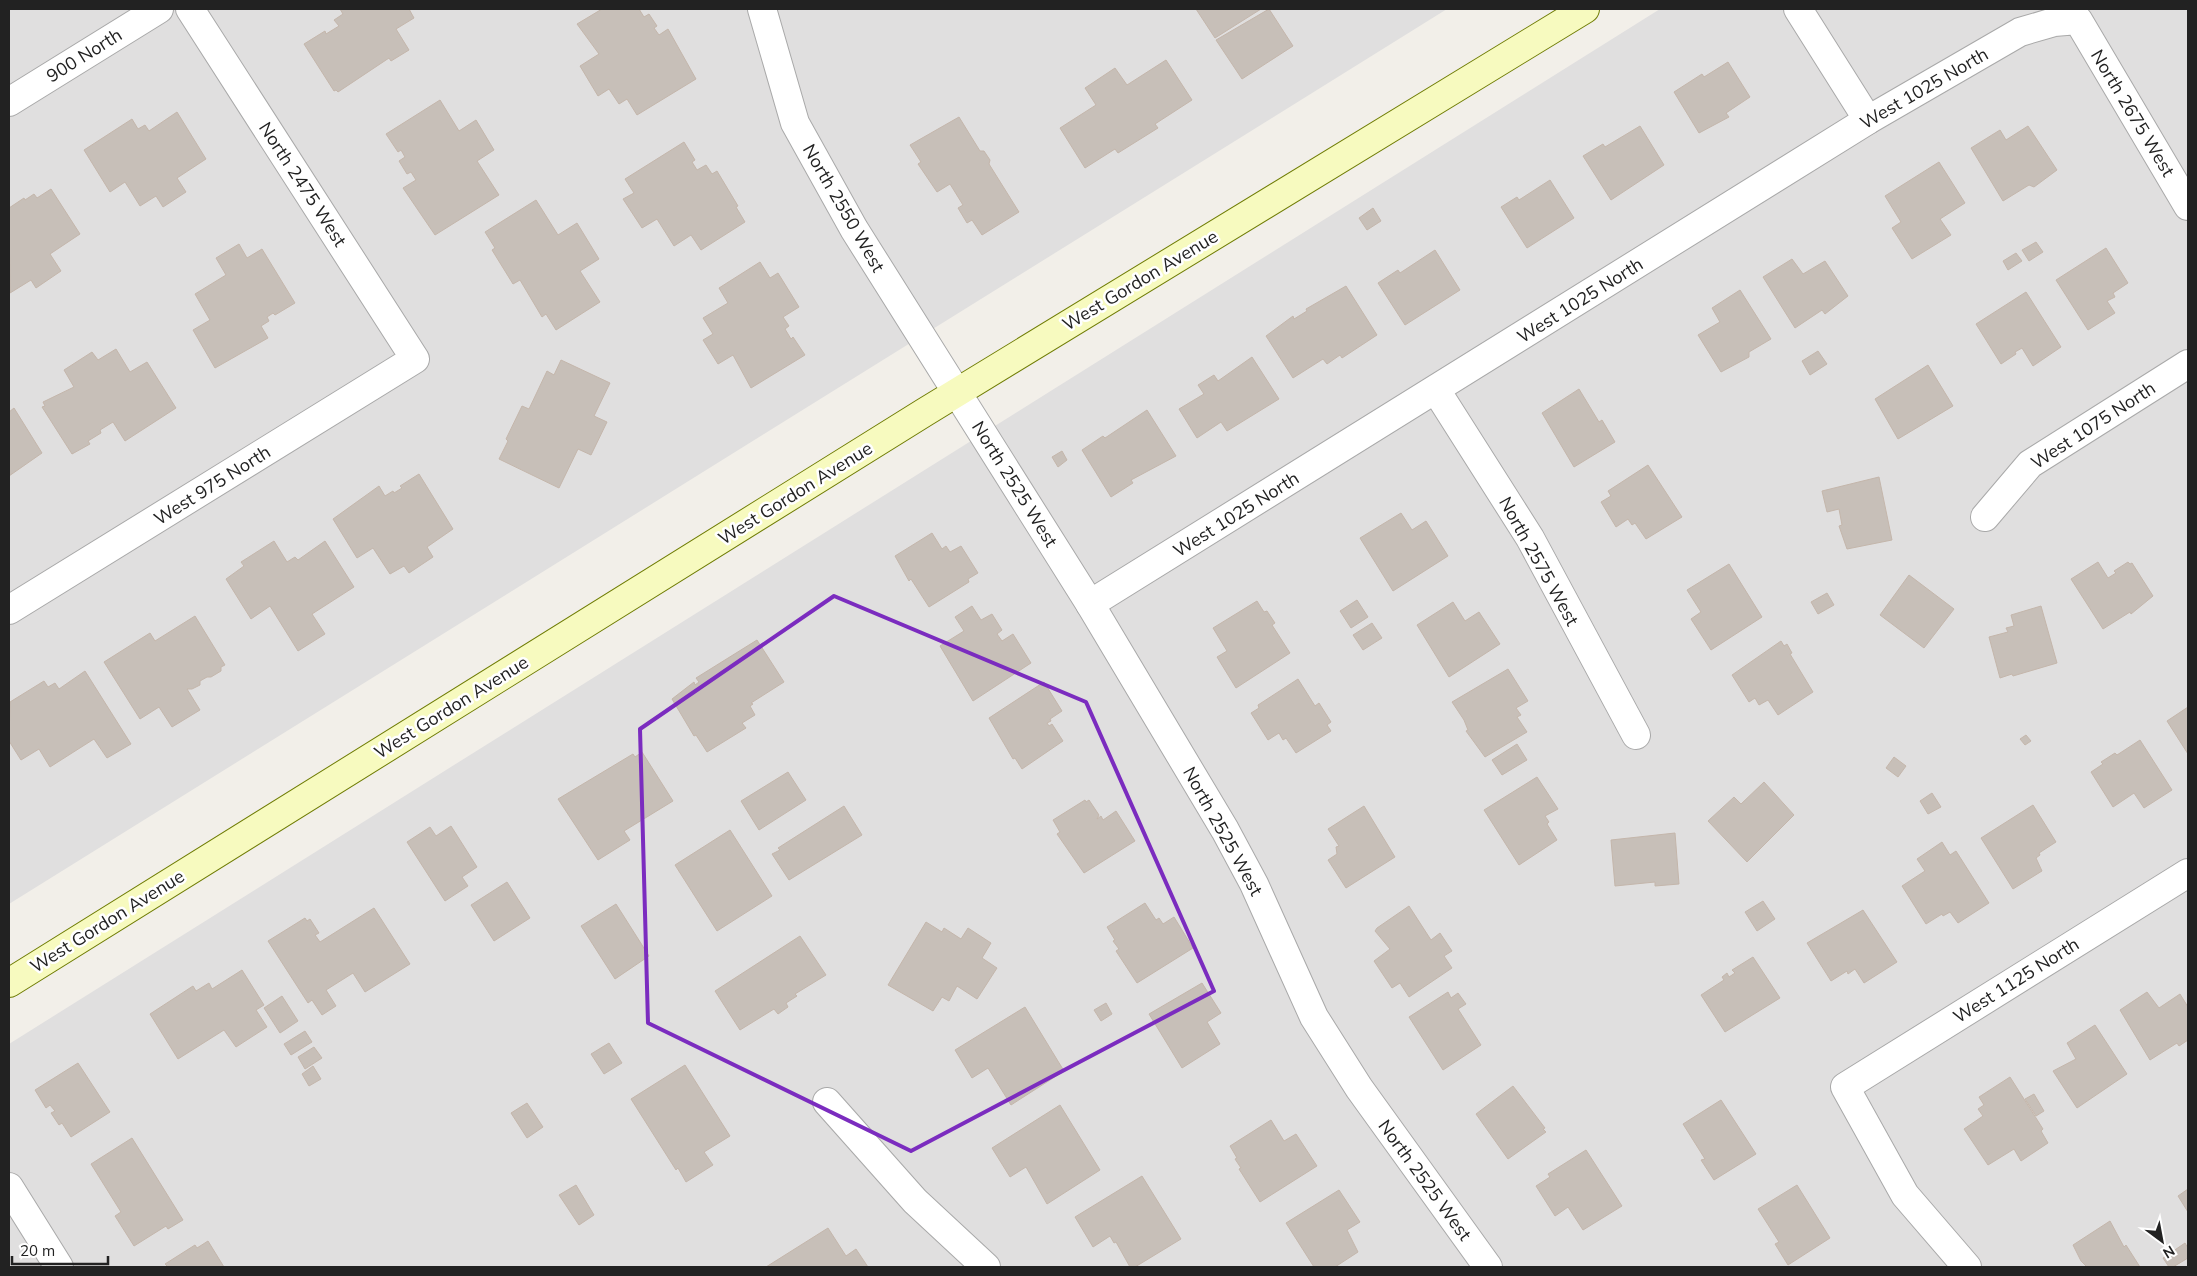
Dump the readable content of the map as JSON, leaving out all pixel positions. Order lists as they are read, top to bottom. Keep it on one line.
{"streets":{"main road":["West Gordon Avenue"],"street":["900 North","West 1025 North","North 2675 West","North 2475 West","North 2550 West","West 1075 North","North 2525 West","West 975 North","North 2575 West","West 1125 North"]},"crossings":[["West 1025 North","North 2675 West"],["West 1025 North","North 2525 West"],["West 1025 North","North 2575 West"],["North 2475 West","West 975 North"],["North 2550 West","West Gordon Avenue"],["North 2550 West","North 2525 West"],["West Gordon Avenue","North 2525 West"]],"scale_bar":"20 m","north":"bottom right"}
